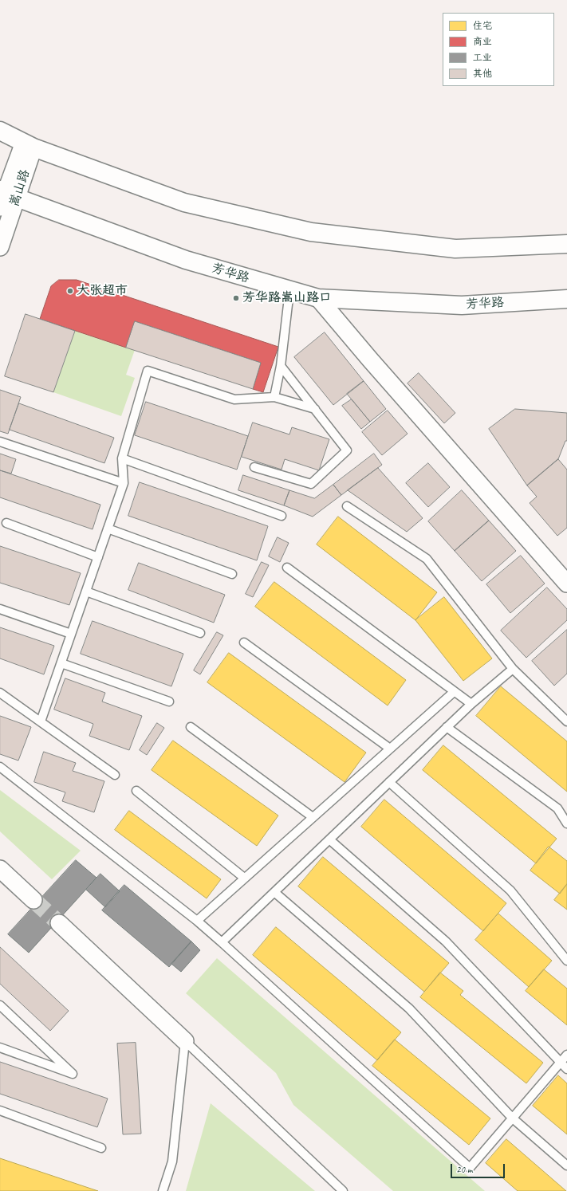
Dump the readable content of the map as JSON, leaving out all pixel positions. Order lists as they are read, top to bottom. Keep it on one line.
{"streets":{"main road":["芳华路"],"street":["嵩山路"]},"crossings":[["嵩山路","芳华路"]],"places":["大张超市","芳华路嵩山路口"],"legend":["住宅","商业","工业","其他"],"scale_bar":"20 m"}
